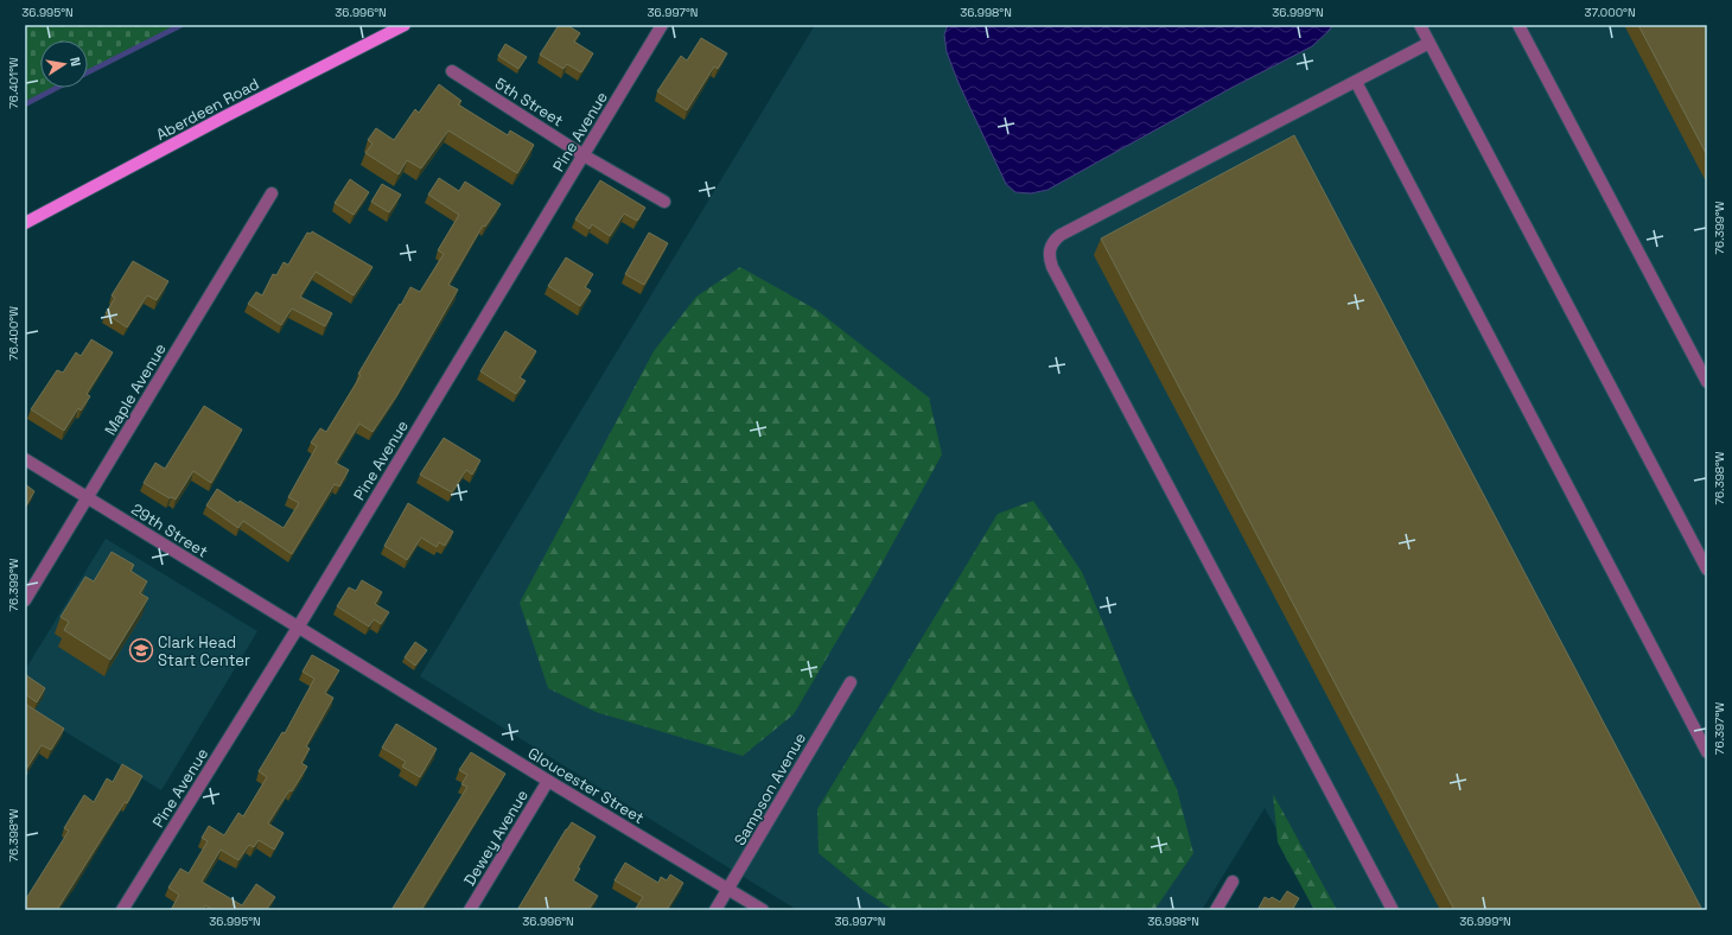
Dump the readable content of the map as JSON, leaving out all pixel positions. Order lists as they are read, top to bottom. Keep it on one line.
{"streets":{"main road":["Aberdeen Road"],"street":["5th Street","Pine Avenue","Maple Avenue","29th Street","Gloucester Street","Sampson Avenue","Dewey Avenue"]},"crossings":[["5th Street","Pine Avenue"],["Pine Avenue","29th Street"],["Pine Avenue","Gloucester Street"],["Maple Avenue","29th Street"],["29th Street","Gloucester Street"],["Gloucester Street","Sampson Avenue"],["Gloucester Street","Dewey Avenue"]],"places":{"school or university":["Clark Head Start Center"]},"north":"right","coordinates":["36.995°N","36.996°N","36.997°N","36.998°N","36.999°N","37.000°N","76.401°W","76.399°W","76.400°W","76.398°W","76.397°W"]}
